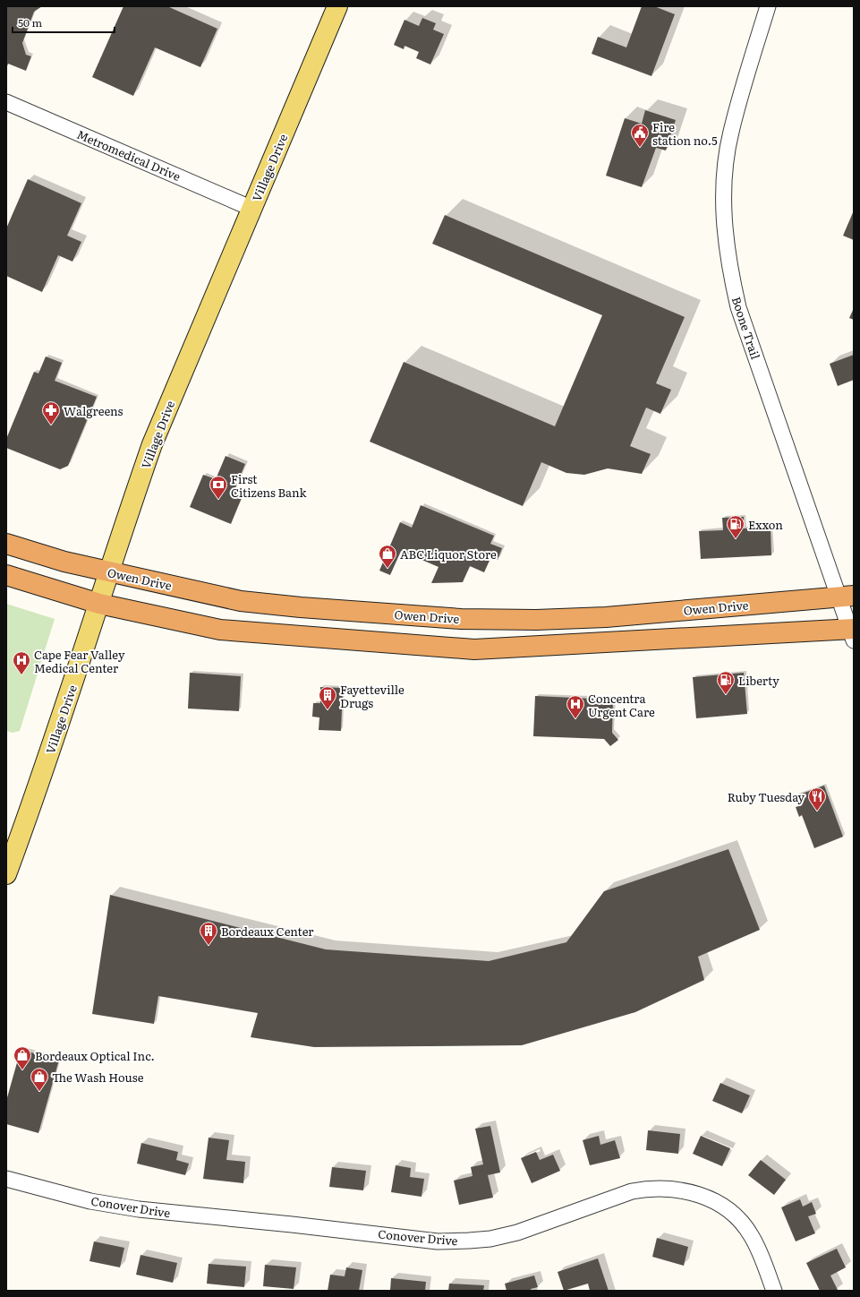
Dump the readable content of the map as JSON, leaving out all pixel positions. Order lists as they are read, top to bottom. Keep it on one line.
{"streets":{"highway":["Owen Drive"],"main road":["Village Drive"],"street":["Metromedical Drive","Boone Trail","Conover Drive"]},"crossings":[["Metromedical Drive","Village Drive"],["Village Drive","Owen Drive"],["Boone Trail","Owen Drive"]],"places":{"public building":["Fire station no.5"],"pharmacy":["Walgreens"],"bank":["First Citizens Bank"],"fuel station":["Exxon","Liberty"],"shop":["ABC Liquor Store","Bordeaux Optical Inc.","The Wash House"],"hospital":["Cape Fear Valley Medical Center","Concentra Urgent Care"],"building":["Fayetteville Drugs","Bordeaux Center"],"restaurant":["Ruby Tuesday"]},"scale_bar":"50 m"}
